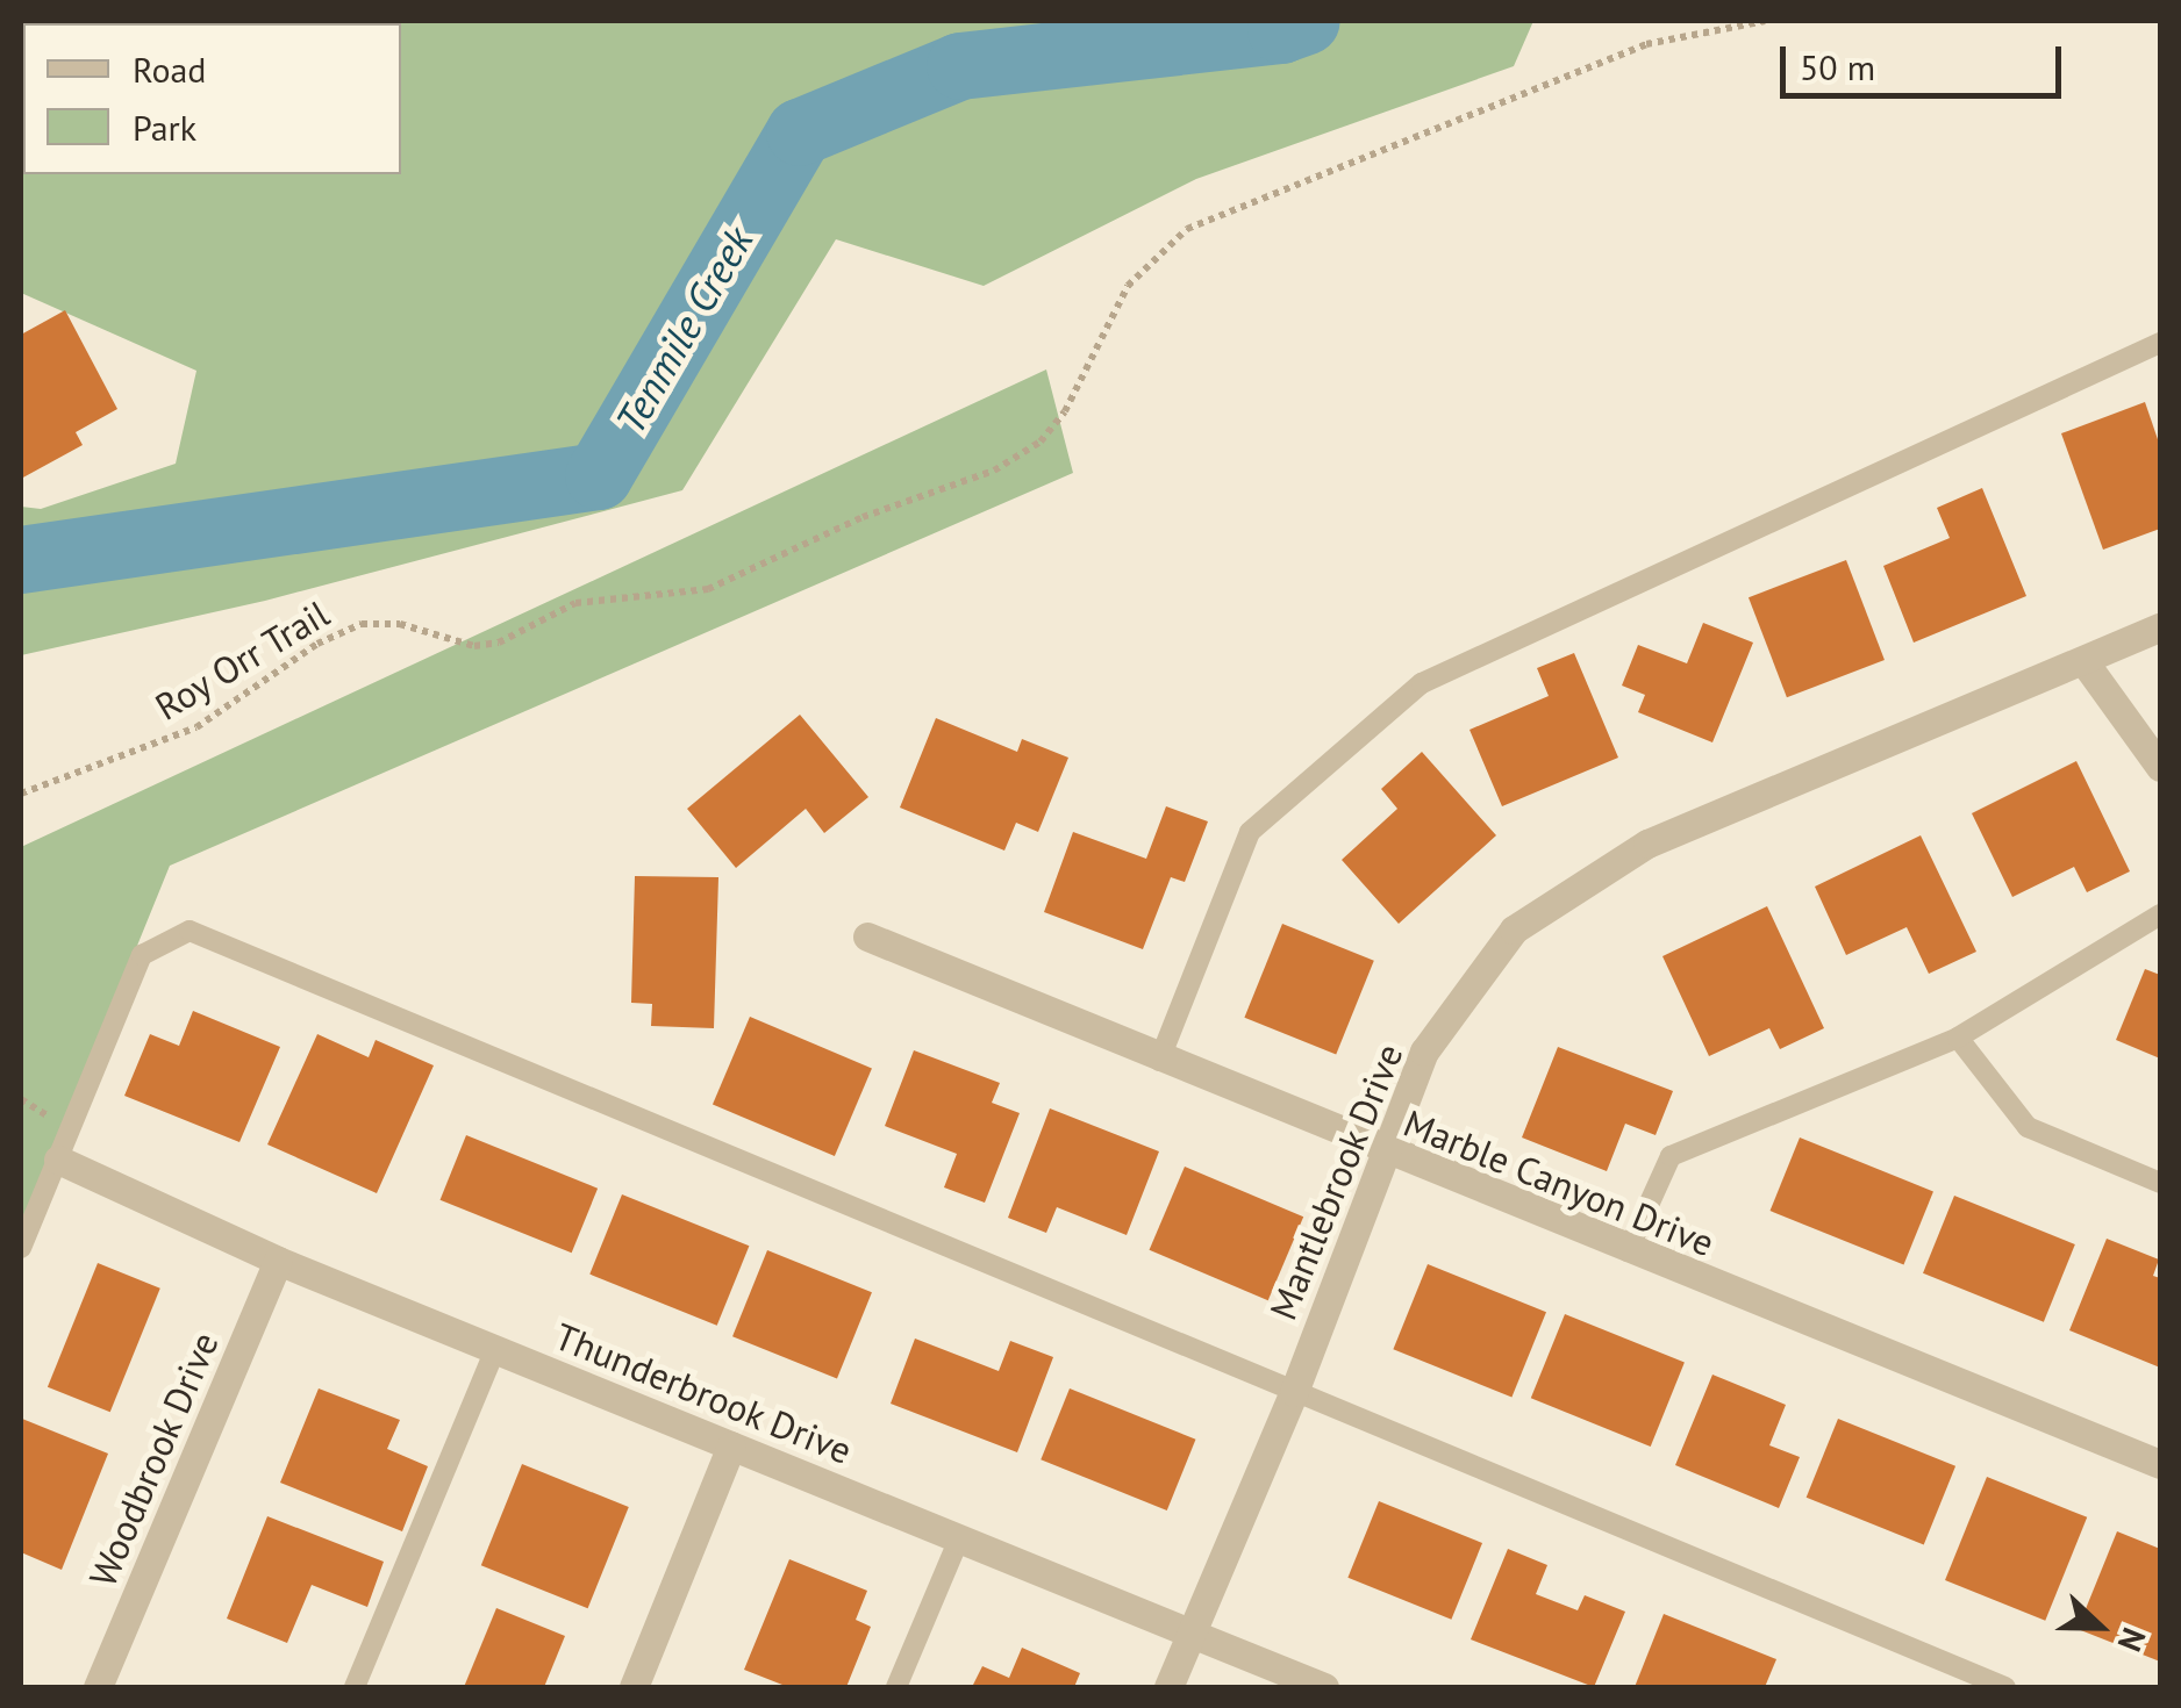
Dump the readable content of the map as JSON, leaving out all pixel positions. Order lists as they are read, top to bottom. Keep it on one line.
{"streets":{"street":["Mantlebrook Drive","Marble Canyon Drive","Thunderbrook Drive","Woodbrook Drive"],"path":["Roy Orr Trail"]},"crossings":[["Mantlebrook Drive","Marble Canyon Drive"],["Mantlebrook Drive","Thunderbrook Drive"],["Thunderbrook Drive","Woodbrook Drive"]],"water":["Tenmile Creek"],"legend":["Road","Park"],"scale_bar":"50 m","north":"right"}
